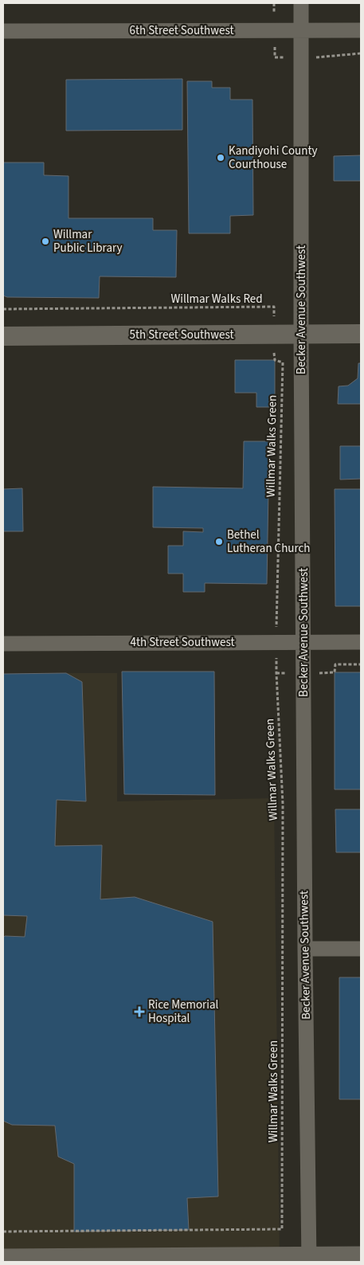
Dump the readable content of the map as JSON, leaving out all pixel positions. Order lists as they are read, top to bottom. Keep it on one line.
{"streets":{"street":["6th Street Southwest","Becker Avenue Southwest","5th Street Southwest","4th Street Southwest"],"path":["Willmar Walks Green"]},"crossings":[["6th Street Southwest","Becker Avenue Southwest"],["Becker Avenue Southwest","5th Street Southwest"],["Becker Avenue Southwest","4th Street Southwest"]],"places":{"other":["Kandiyohi County Courthouse","Willmar Public Library","Bethel Lutheran Church"],"health":["Rice Memorial Hospital"]}}
